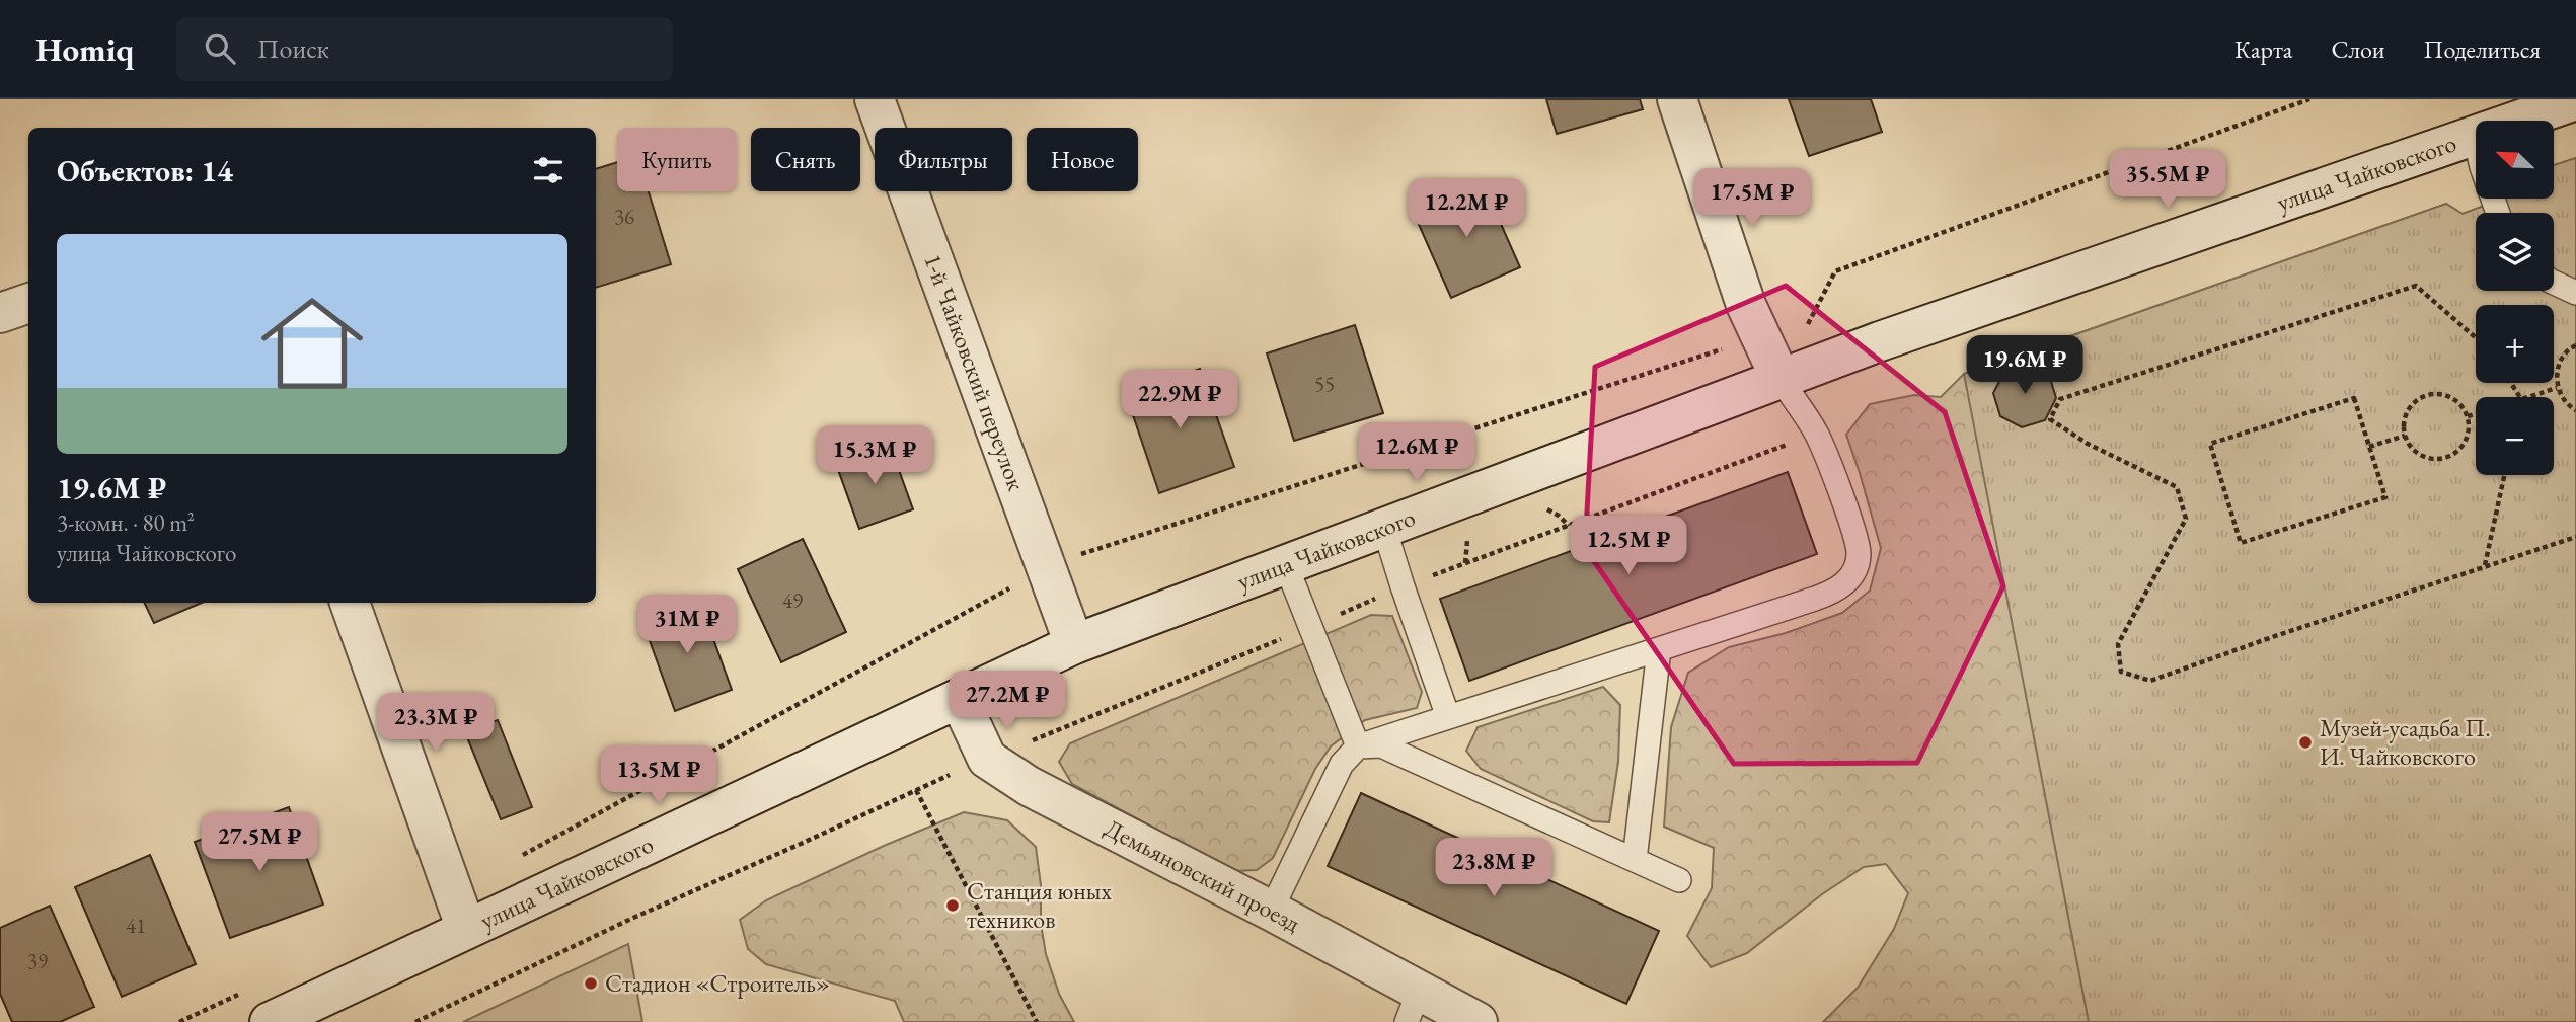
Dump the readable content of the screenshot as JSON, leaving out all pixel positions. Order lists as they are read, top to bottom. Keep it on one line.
{"streets":{"street":["улица Чайковского","1-й Чайковский переулок","Демьяновский проезд"]},"crossings":[["улица Чайковского","1-й Чайковский переулок"]],"places":["Музей-усадьба П. И. Чайковского","Станция юных техников","Стадион «Строитель»"],"house_numbers":["36","55","49","41","39"],"north":"top left","page":{"header":"Homiq","search":"Поиск","nav":["Карта","Слои","Поделиться"],"map_buttons":["+","−"],"chip":["Купить","Снять","Фильтры","Новое"],"heading":"Объектов: 14","price":["35.5M ₽","17.5M ₽","12.2M ₽","19.6M ₽","22.9M ₽","12.6M ₽","15.3M ₽","12.5M ₽","31M ₽","27.2M ₽","23.3M ₽","13.5M ₽","27.5M ₽","23.8M ₽"],"list":[{"name":"19.6M ₽","note":"3-комн. · 80 m² · улица Чайковского"}]}}
